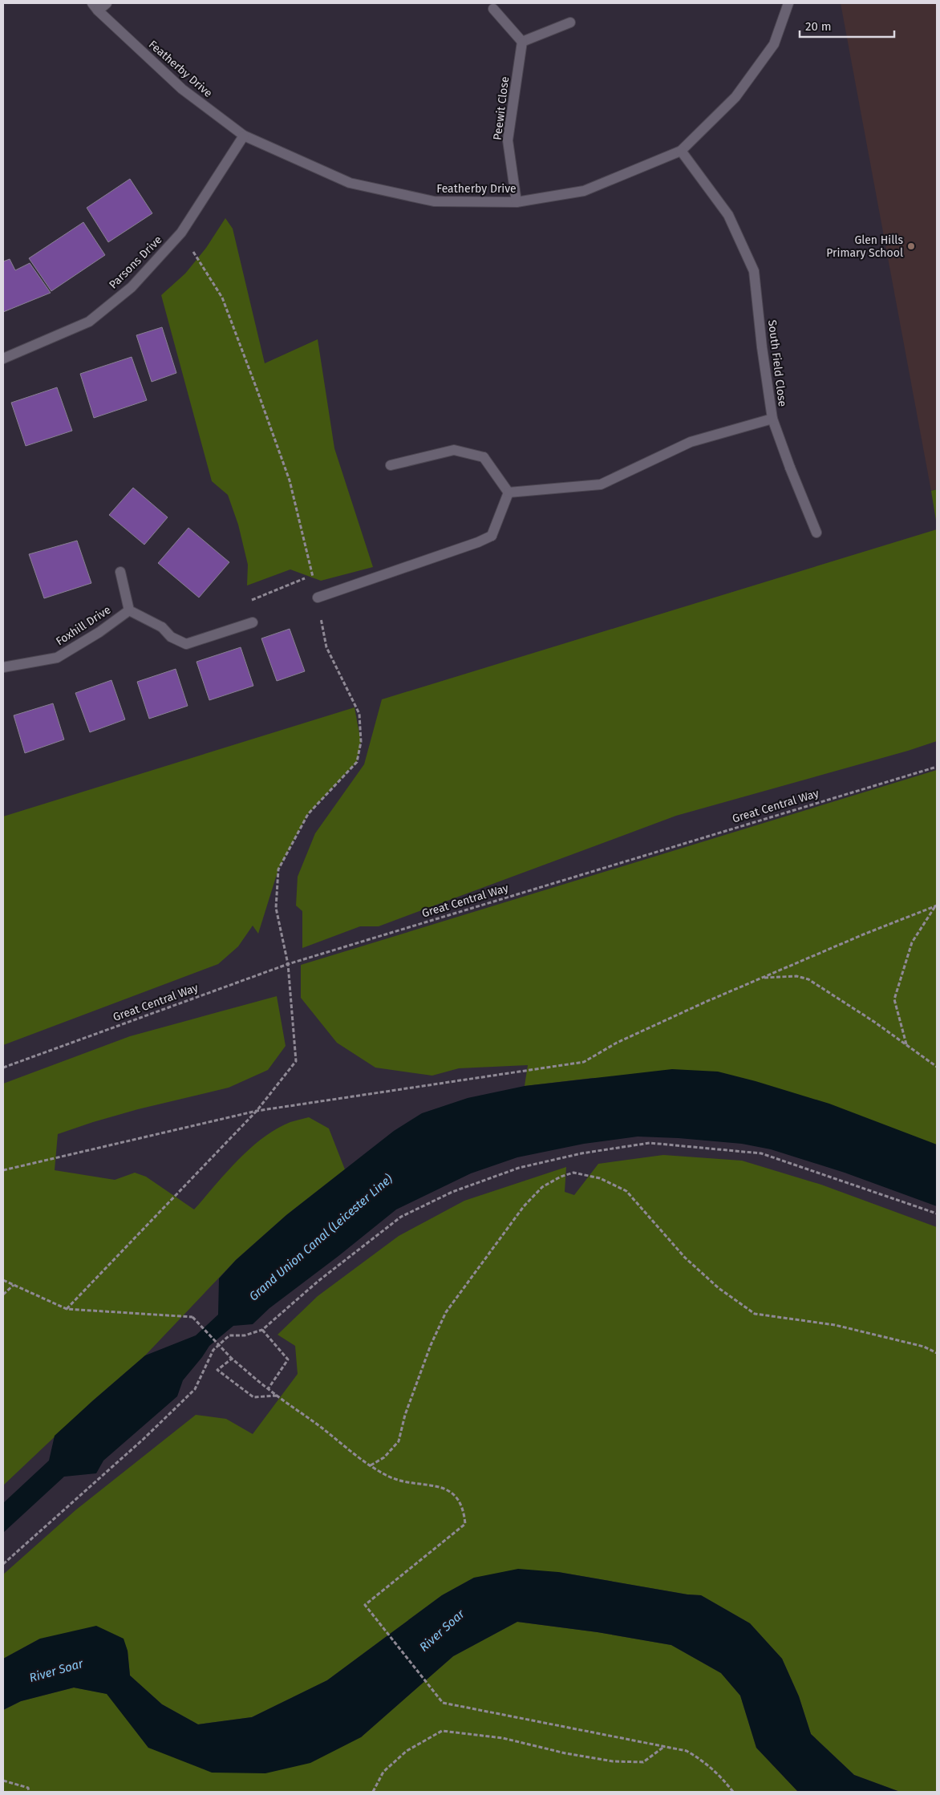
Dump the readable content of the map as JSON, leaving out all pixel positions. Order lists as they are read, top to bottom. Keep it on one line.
{"streets":{"street":["Featherby Drive","Peewit Close","Parsons Drive","South Field Close","Foxhill Drive"],"path":["Great Central Way"]},"crossings":[["Featherby Drive","Peewit Close"],["Featherby Drive","Parsons Drive"],["Featherby Drive","South Field Close"]],"water":["Grand Union Canal (Leicester Line)","River Soar"],"places":["Glen Hills Primary School"],"scale_bar":"20 m"}
